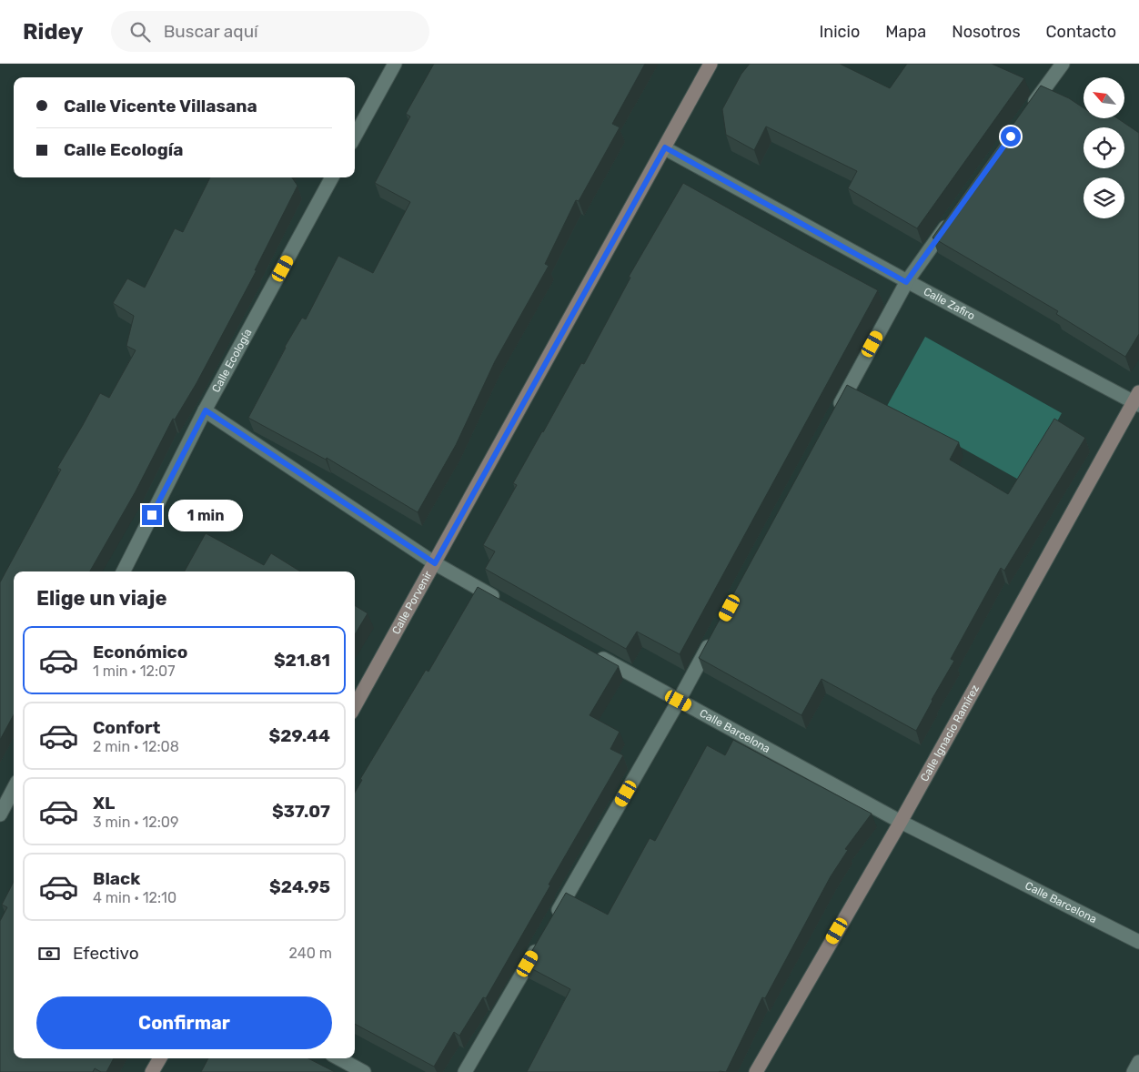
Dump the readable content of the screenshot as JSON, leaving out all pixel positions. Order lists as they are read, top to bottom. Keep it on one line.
{"streets":{"street":["Calle Zafiro","Calle Ecología","Calle Porvenir","Calle Barcelona","Calle Ignacio Ramírez"]},"crossings":[["Calle Zafiro","Calle Porvenir"],["Calle Zafiro","Calle Ignacio Ramírez"],["Calle Barcelona","Calle Ignacio Ramírez"]],"north":"top left","page":{"header":"Ridey","search":"Buscar aquí","nav":["Inicio","Mapa","Nosotros","Contacto"],"banner":["Calle Vicente Villasana","Calle Ecología"],"bubble":"1 min","heading":"Elige un viaje","list":[{"name":"Económico","note":"1 min · 12:07","value":"$21.81"},{"name":"Confort","note":"2 min · 12:08","value":"$29.44"},{"name":"XL","note":"3 min · 12:09","value":"$37.07"},{"name":"Black","note":"4 min · 12:10","value":"$24.95"}],"pay":["Efectivo","240 m"],"buttons":"Confirmar"}}
